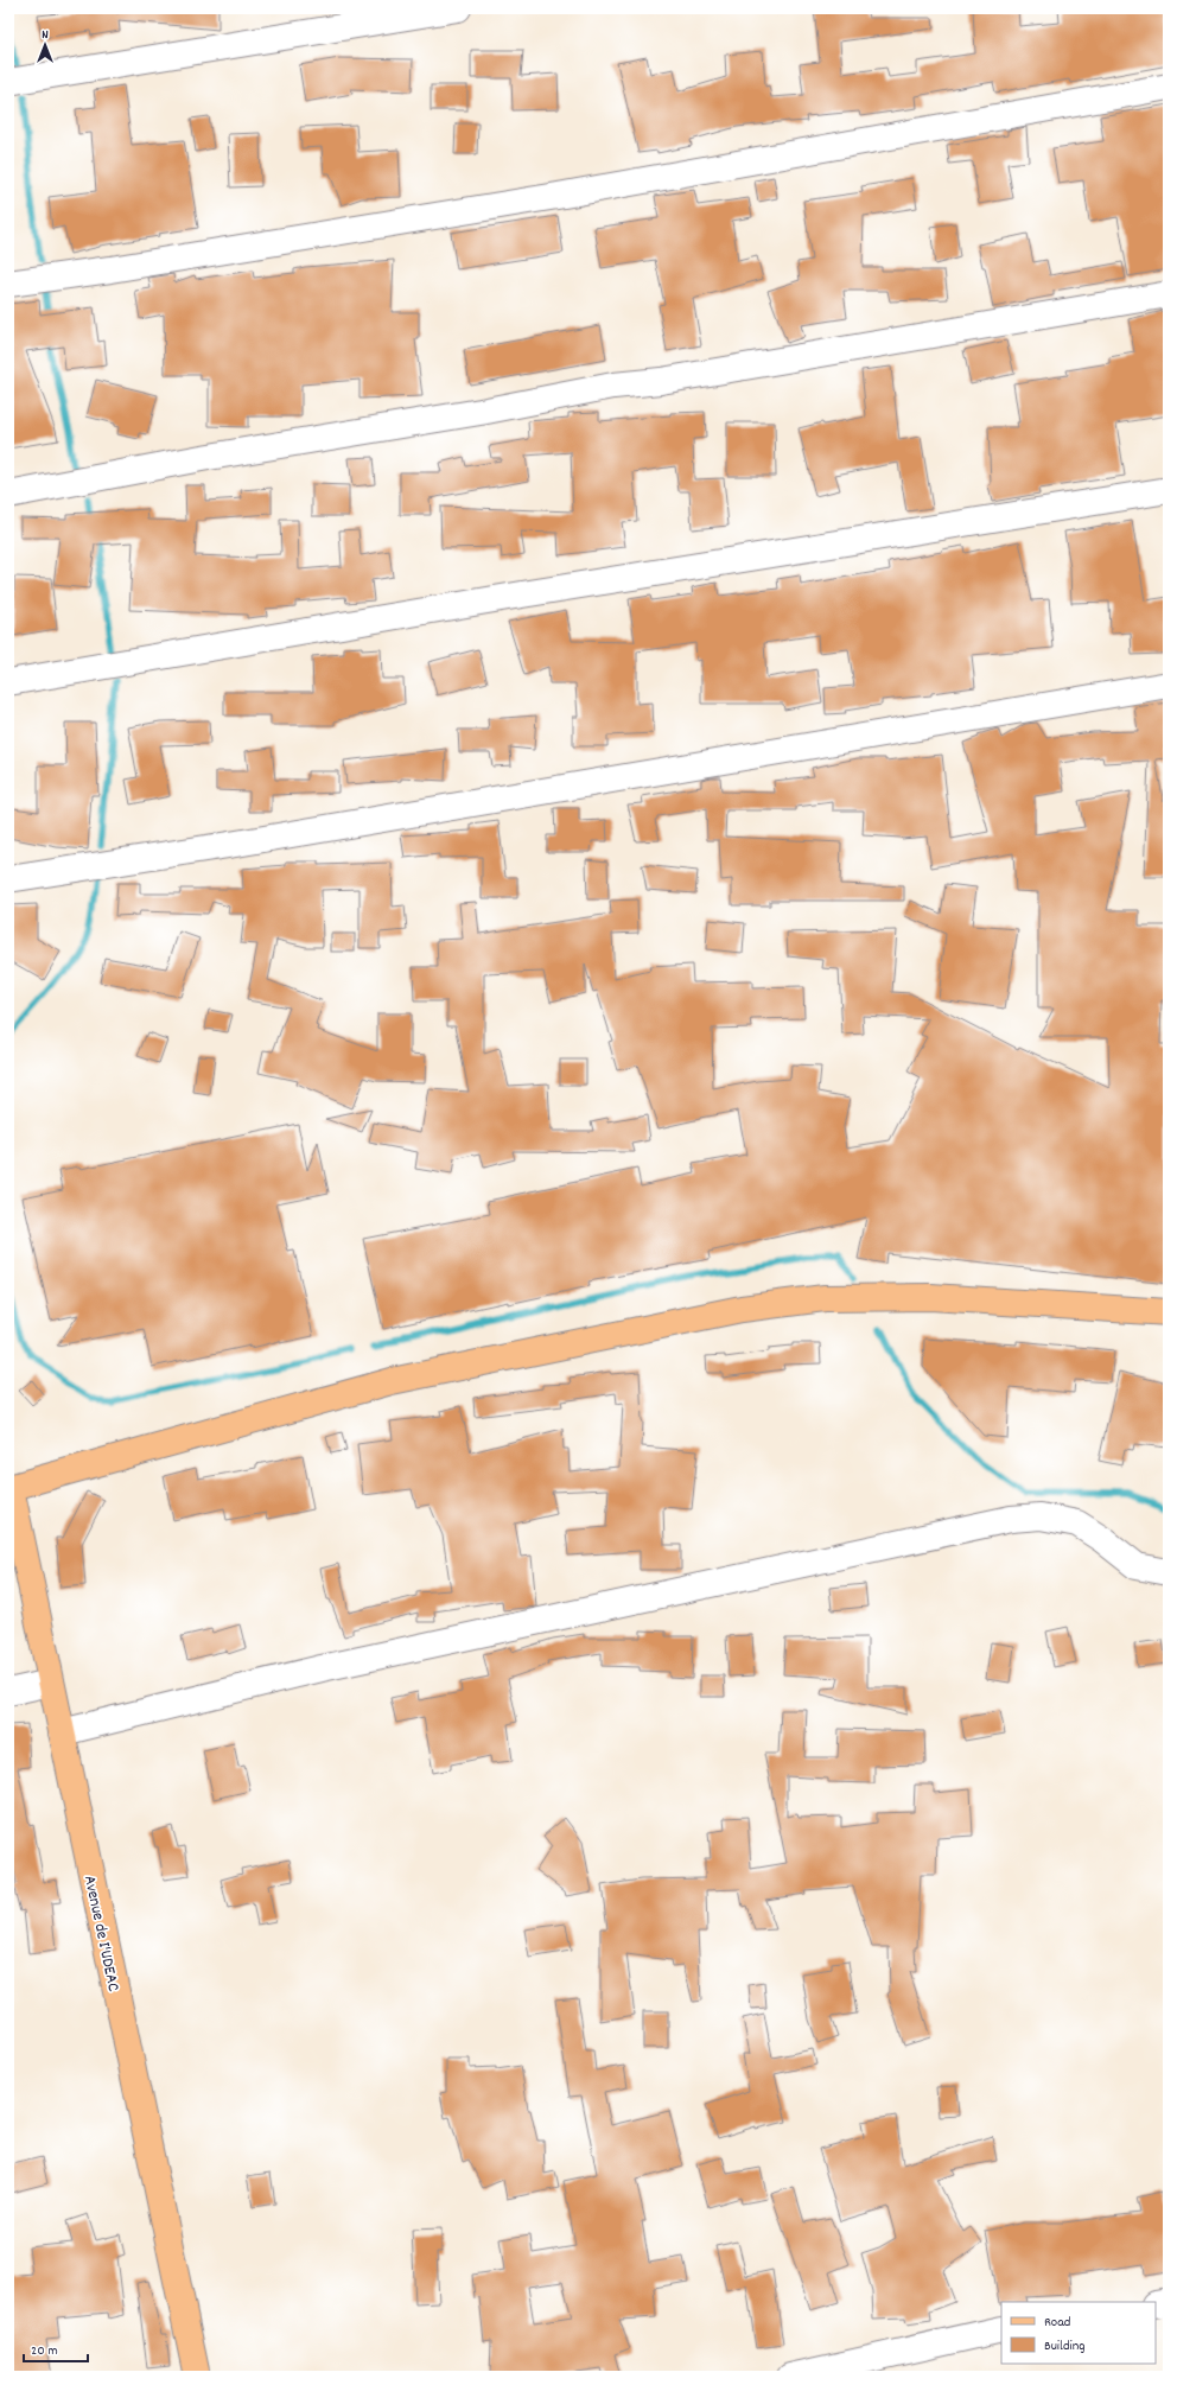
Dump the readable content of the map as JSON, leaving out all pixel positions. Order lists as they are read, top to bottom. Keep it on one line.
{"streets":{"main road":["Avenue de I'UDEAC"]},"legend":["Road","Building"],"scale_bar":"20 m","north":"top"}
